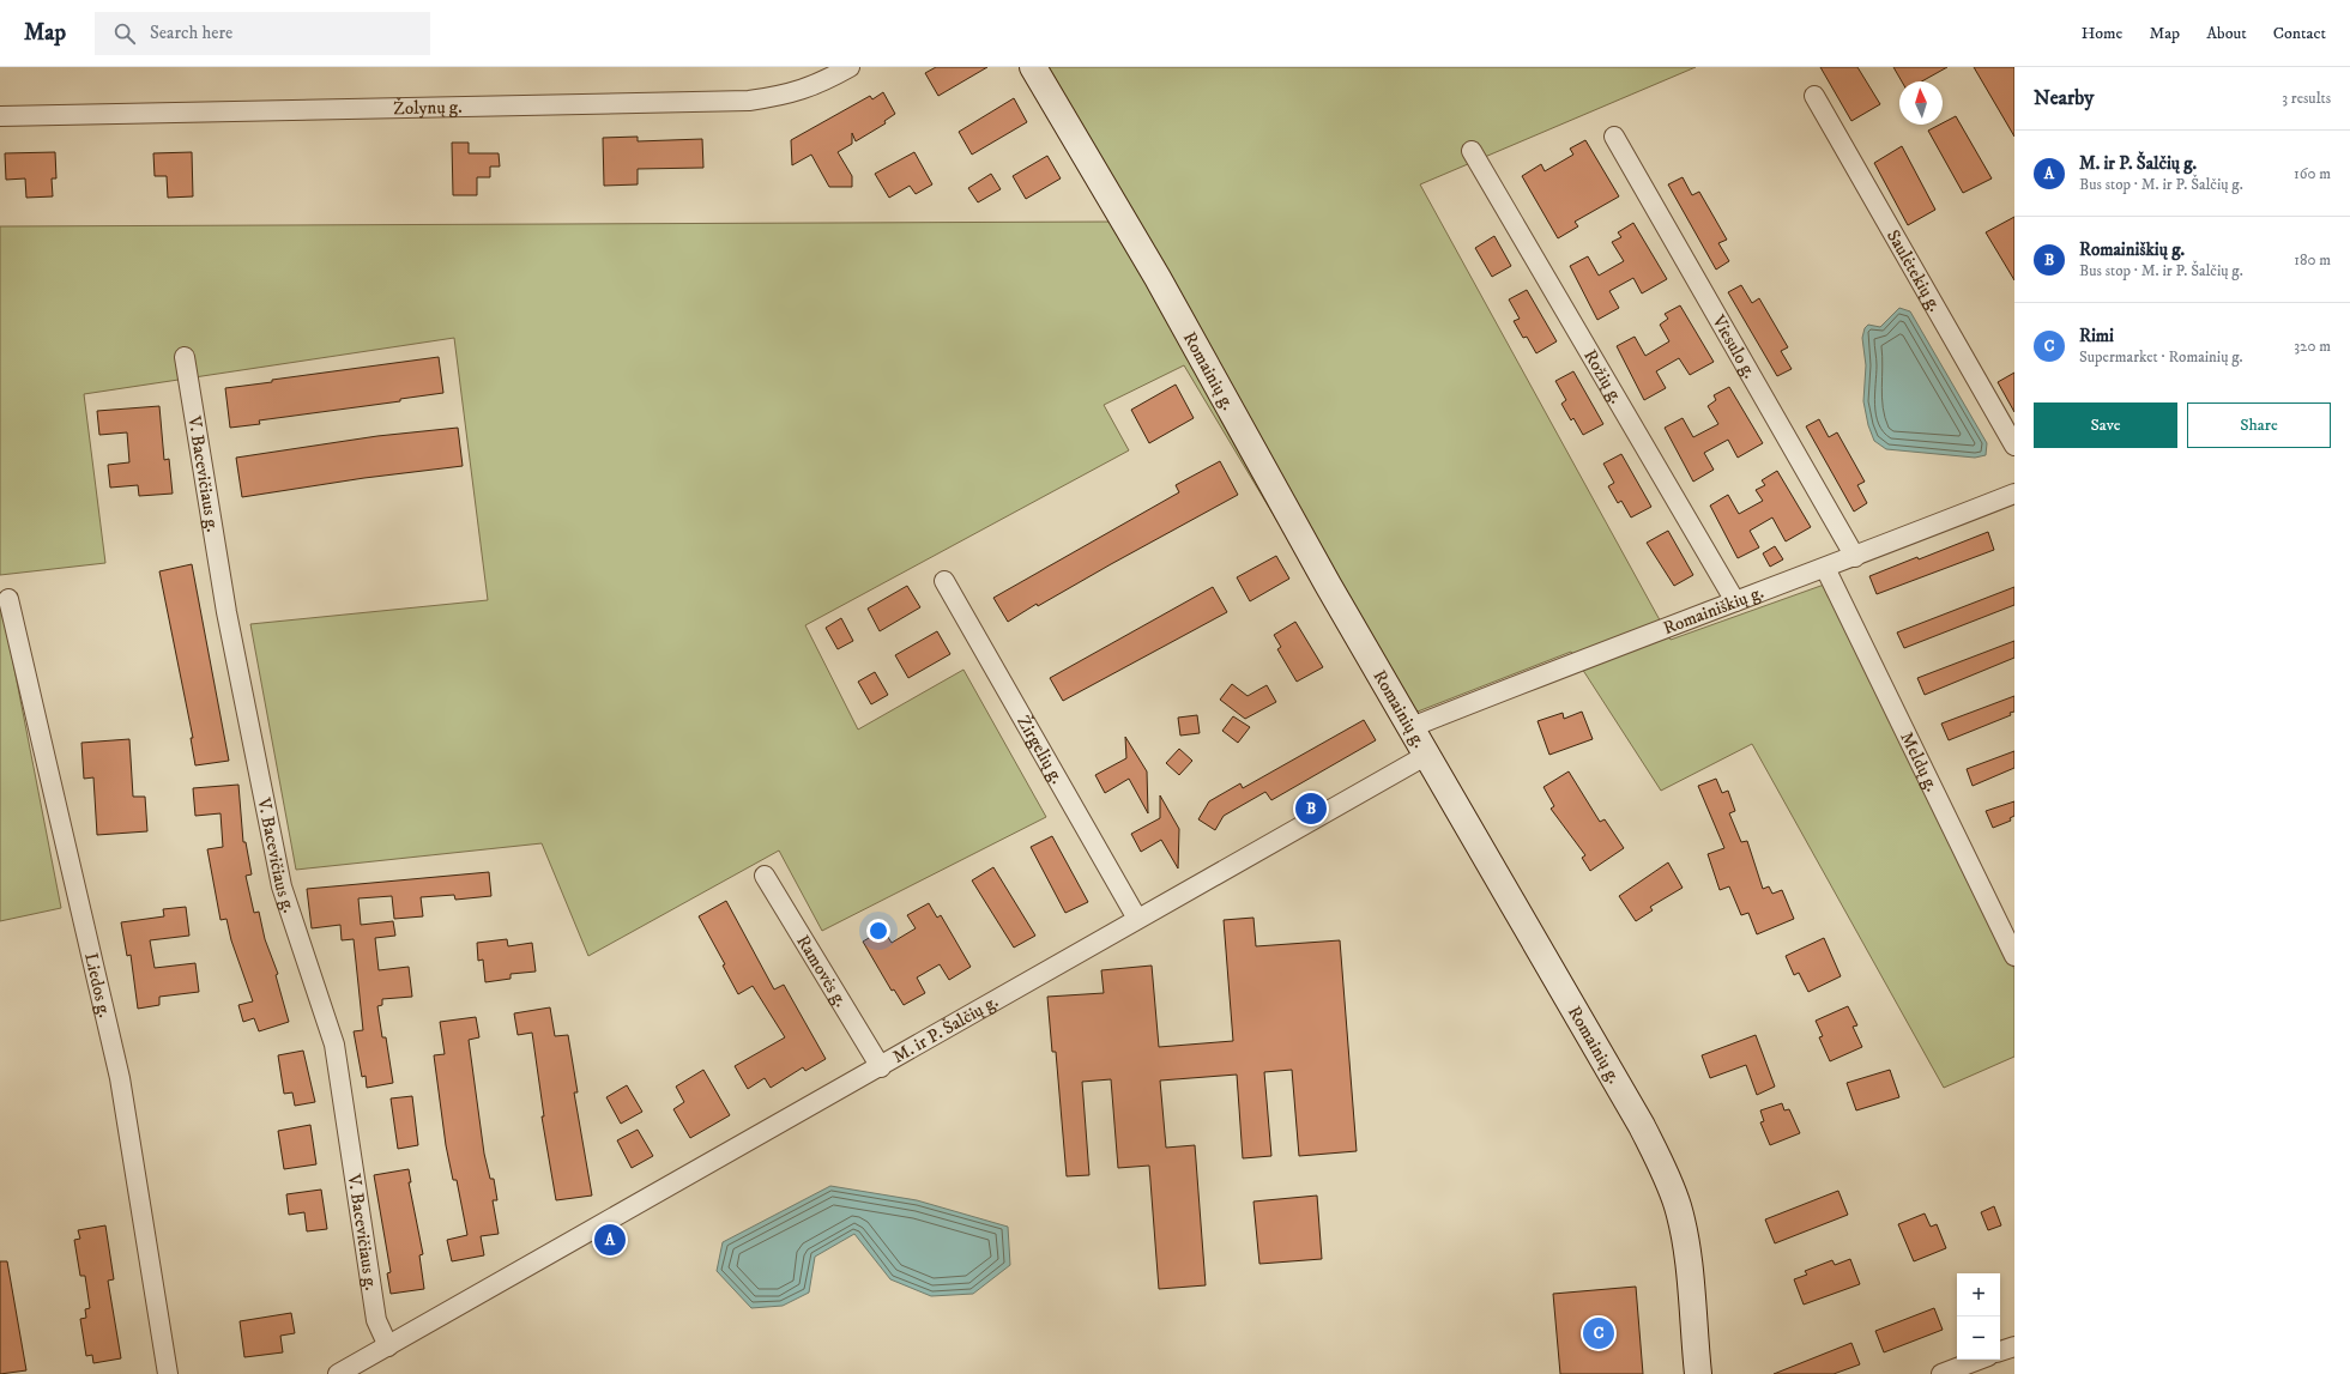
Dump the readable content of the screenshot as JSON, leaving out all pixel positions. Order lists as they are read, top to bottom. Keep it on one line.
{"streets":{"main road":["Romainių g."],"street":["Žolynų g.","Saulėtekių g.","Viesulo g.","Rožių g.","V. Bacevičiaus g.","Romainiškių g.","Žirgelių g.","Meldų g.","Ramovės g.","Liedos g.","M. ir P. Šalčių g."]},"crossings":[["Viesulo g.","Romainiškių g."],["Romainių g.","Romainiškių g."],["Romainių g.","M. ir P. Šalčių g."],["Rožių g.","Romainiškių g."],["V. Bacevičiaus g.","M. ir P. Šalčių g."],["Romainiškių g.","Meldų g."],["Žirgelių g.","M. ir P. Šalčių g."],["Ramovės g.","M. ir P. Šalčių g."]],"north":"top","page":{"header":"Map","search":"Search here","nav":["Home","Map","About","Contact"],"heading":["Nearby","3 results"],"list":[{"mark":"A","name":"M. ir P. Šalčių g.","note":"Bus stop · M. ir P. Šalčių g.","value":"160 m"},{"mark":"B","name":"Romainiškių g.","note":"Bus stop · M. ir P. Šalčių g.","value":"180 m"},{"mark":"C","name":"Rimi","note":"Supermarket · Romainių g.","value":"320 m"}],"buttons":["Save","Share"],"pins":["B","A","C"],"map_buttons":["+","−"]}}
